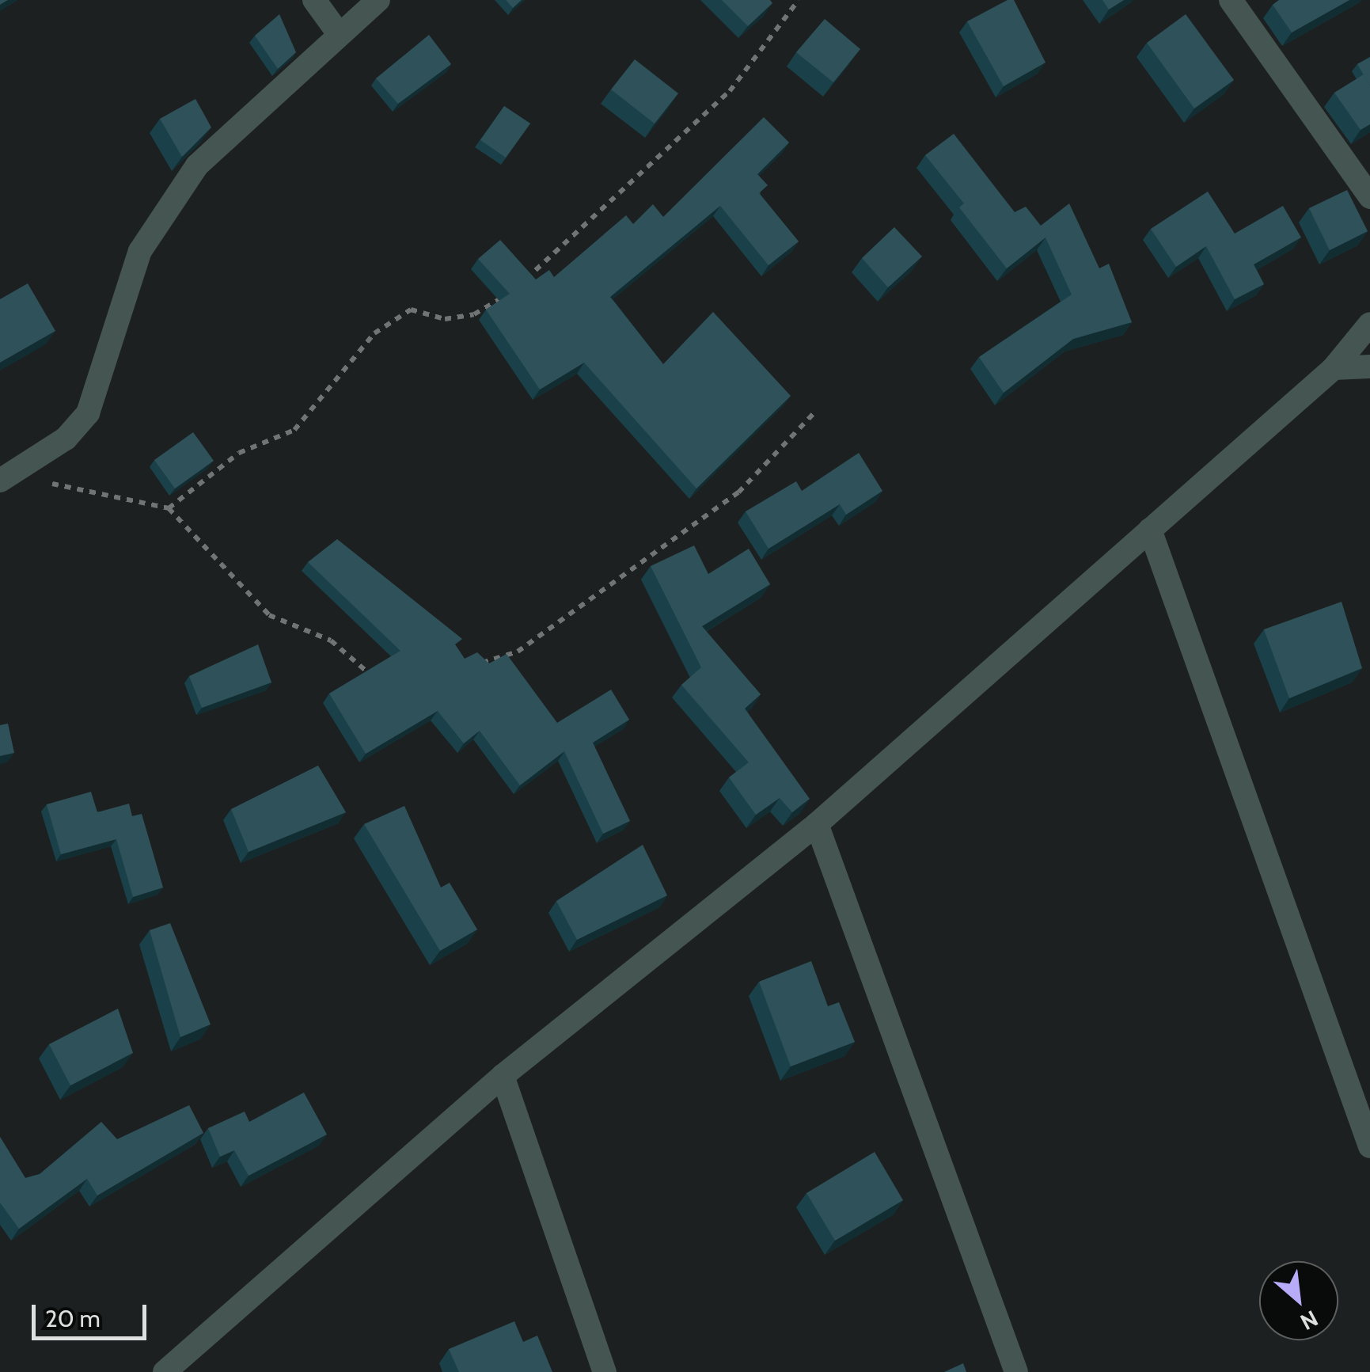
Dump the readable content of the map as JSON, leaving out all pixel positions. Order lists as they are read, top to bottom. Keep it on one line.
{"scale_bar":"20 m","north":"bottom right"}
